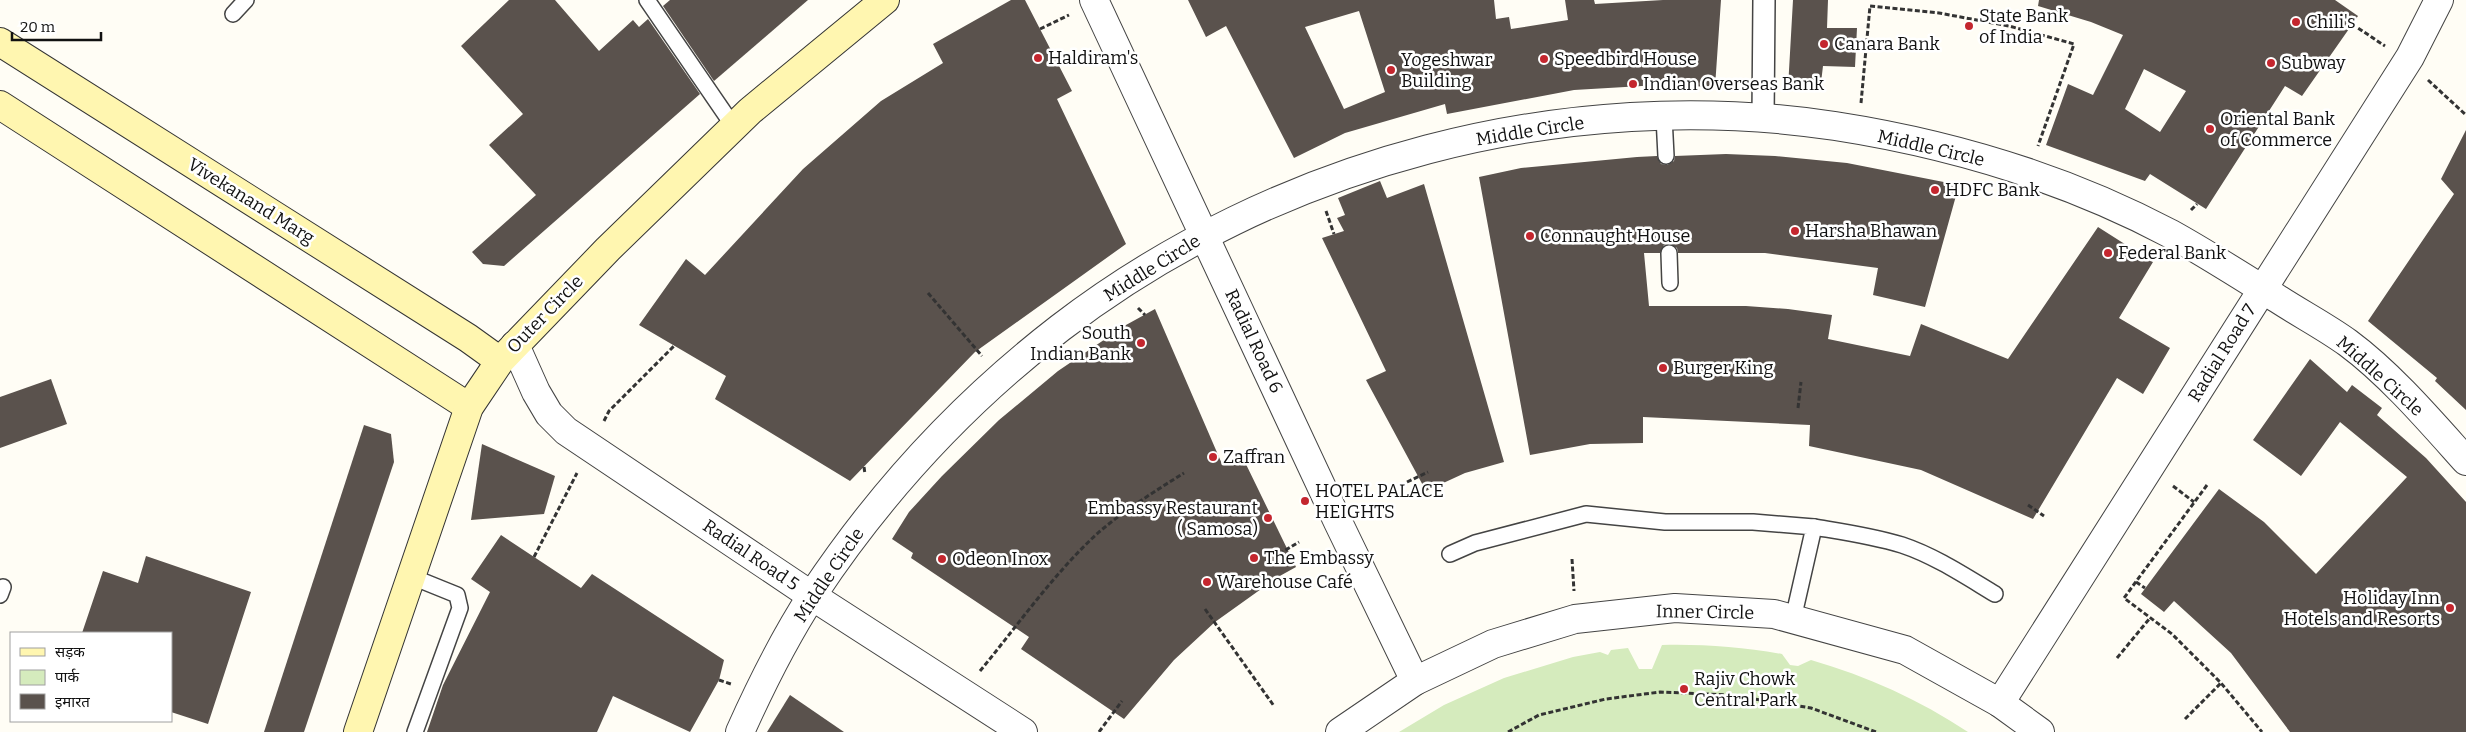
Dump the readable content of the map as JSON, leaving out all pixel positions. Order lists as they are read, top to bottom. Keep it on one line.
{"streets":{"main road":["Vivekanand Marg","Outer Circle"],"street":["Middle Circle","Radial Road 6","Radial Road 7","Radial Road 5","Inner Circle"]},"crossings":[["Middle Circle","Radial Road 6"],["Middle Circle","Radial Road 7"],["Middle Circle","Radial Road 5"],["Vivekanand Marg","Outer Circle"],["Vivekanand Marg","Radial Road 5"],["Outer Circle","Radial Road 5"],["Radial Road 6","Inner Circle"],["Radial Road 7","Inner Circle"]],"places":["Chili's","State Bank of India","Canara Bank","Haldiram's","Speedbird House","Subway","Yogeshwar Building","Indian Overseas Bank","Oriental Bank of Commerce","HDFC Bank","Harsha Bhawan","Connaught House","Federal Bank","South Indian Bank","Burger King","Zaffran","HOTEL PALACE HEIGHTS","Embassy Restaurant ( Samosa)","The Embassy","Odeon Inox","Warehouse Café","Holiday Inn Hotels and Resorts","Rajiv Chowk Central Park"],"legend":["सड़क","पार्क","इमारत"],"scale_bar":"20 m"}
